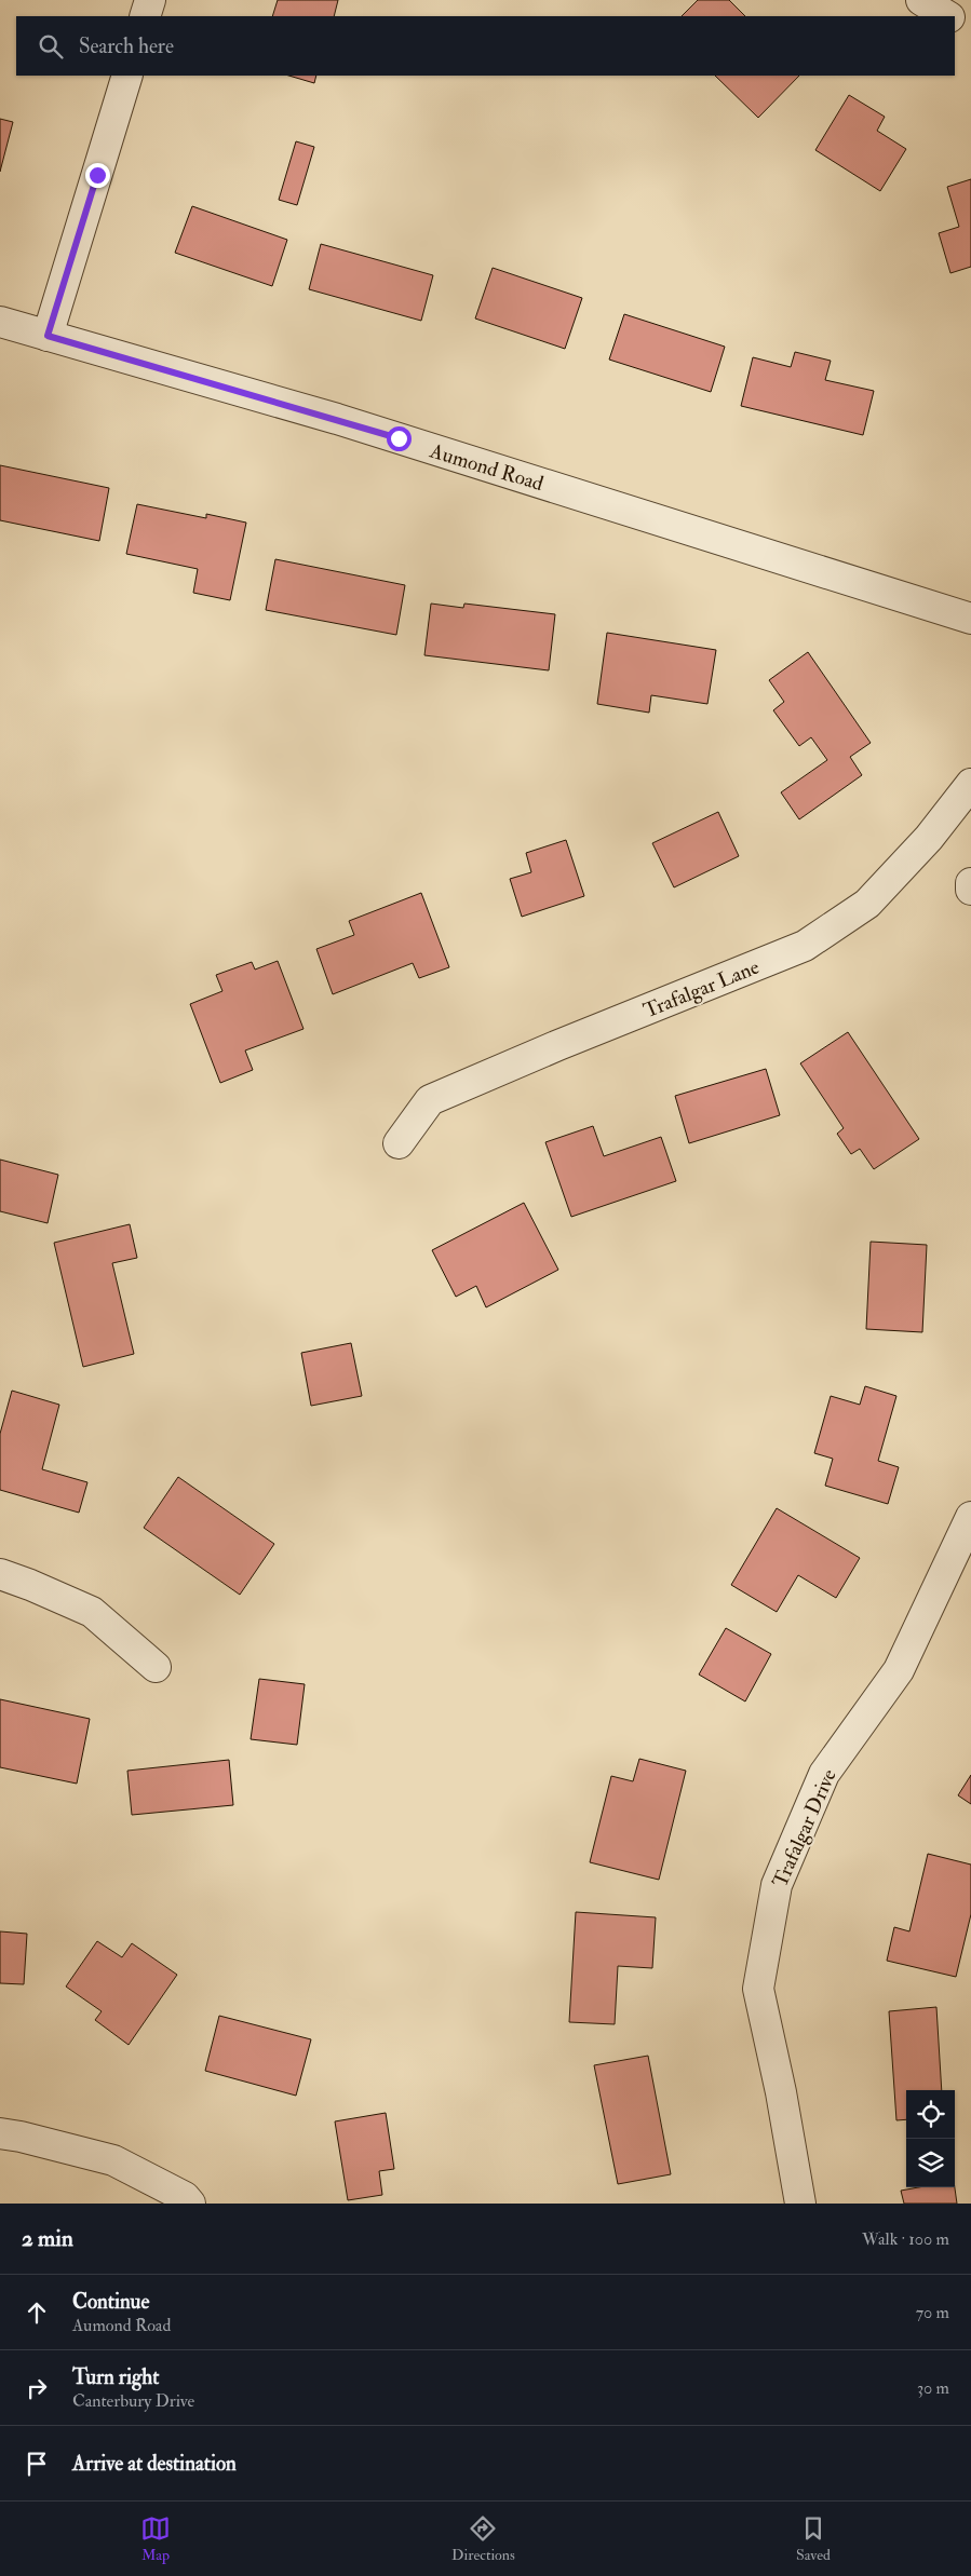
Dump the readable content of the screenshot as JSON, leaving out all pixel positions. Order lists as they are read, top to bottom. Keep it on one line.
{"streets":{"street":["Aumond Road","Trafalgar Lane","Trafalgar Drive"]},"page":{"search":"Search here","heading":["2 min","Walk · 100 m"],"list":[["Continue","Aumond Road","70 m"],["Turn right","Canterbury Drive","30 m"],"Arrive at destination"],"nav":["Map","Directions","Saved"]}}
